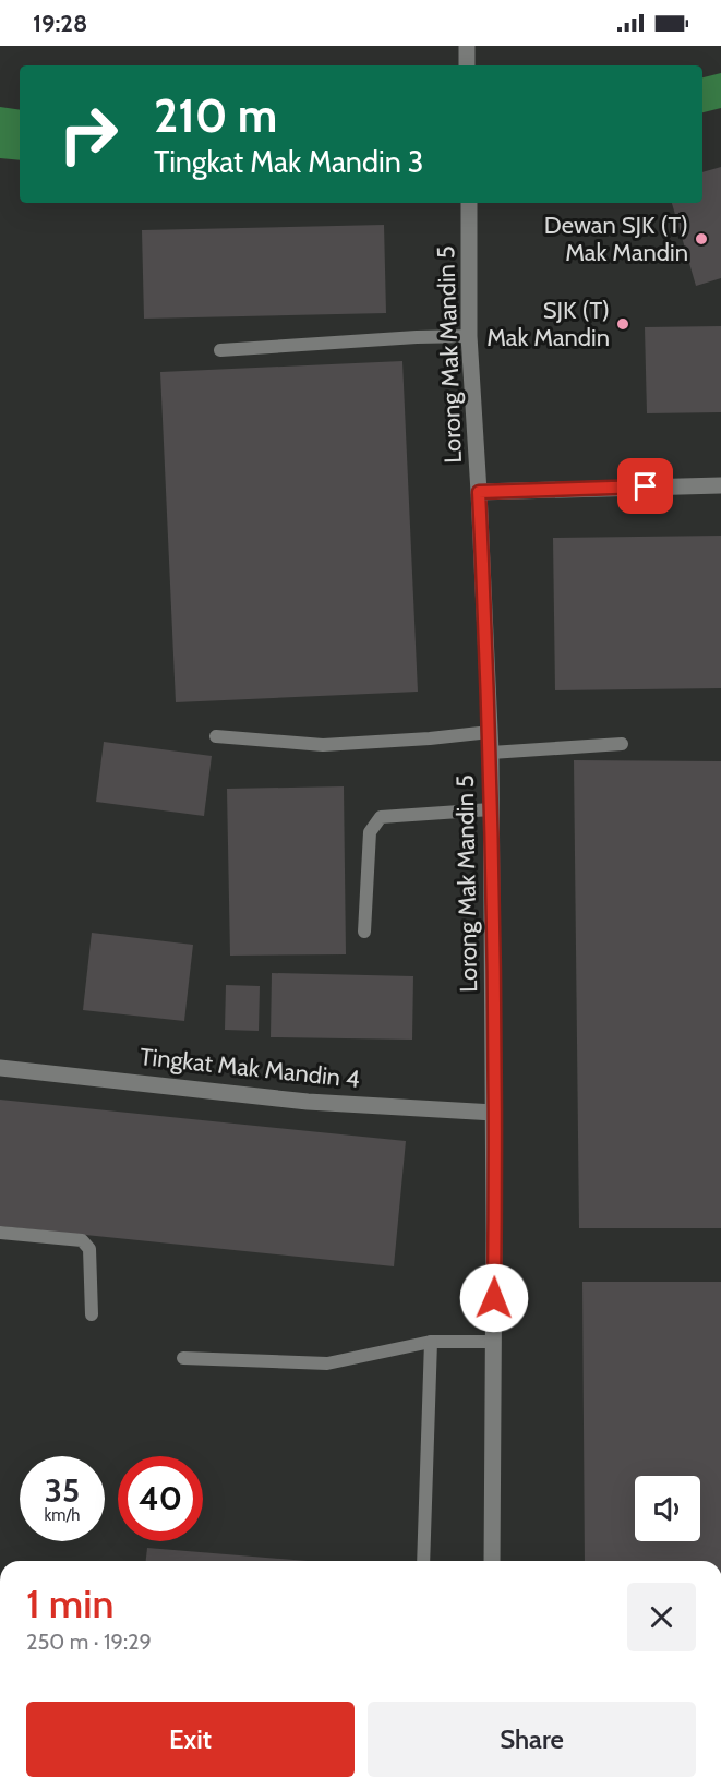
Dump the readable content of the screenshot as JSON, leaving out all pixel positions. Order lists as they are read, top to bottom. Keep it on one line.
{"streets":{"street":["Lorong Mak Mandin 5","Tingkat Mak Mandin 4"]},"crossings":[["Lorong Mak Mandin 5","Tingkat Mak Mandin 4"]],"places":["Dewan SJK (T) Mak Mandin","SJK (T) Mak Mandin"],"page":{"status":"19:28","turn":["210 m","Tingkat Mak Mandin 3"],"speed":"35 km/h","limit":"40","heading":["1 min","250 m · 19:29"],"buttons":["Exit","Share"]}}
